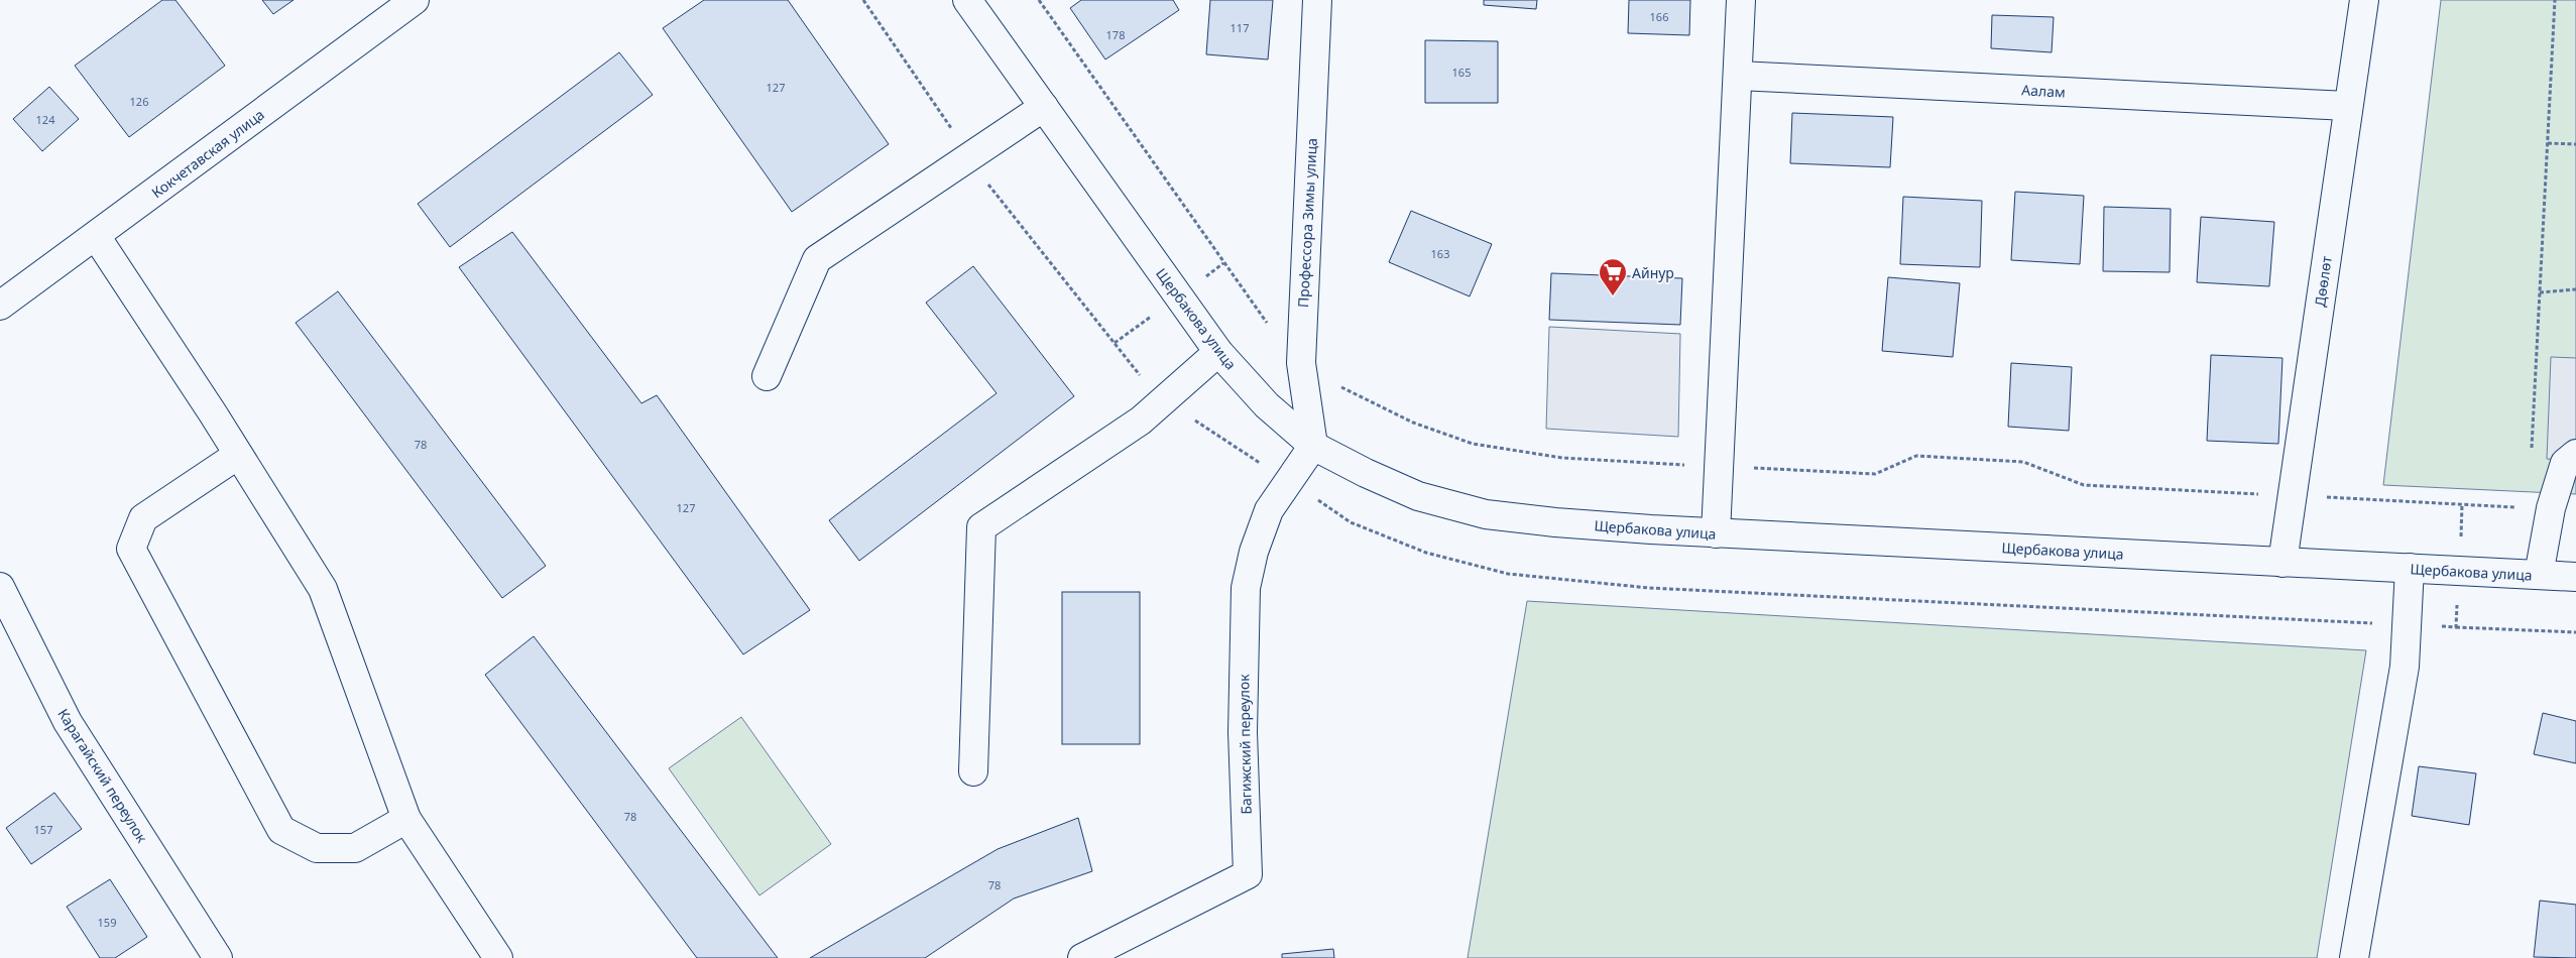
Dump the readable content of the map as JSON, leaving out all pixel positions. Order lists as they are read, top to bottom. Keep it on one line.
{"streets":{"street":["Аалам","Кокчетавская улица","Профессора Зимы улица","Дөөлөт","Щербакова улица","Багижский переулок","Карагайский переулок"]},"crossings":[["Аалам","Дөөлөт"],["Профессора Зимы улица","Щербакова улица"],["Профессора Зимы улица","Багижский переулок"],["Дөөлөт","Щербакова улица"],["Щербакова улица","Багижский переулок"]],"places":{"supermarket":["Айнур"]},"house_numbers":["166","117","178","165","127","126","124","163","78","127","78","157","78","159"]}
